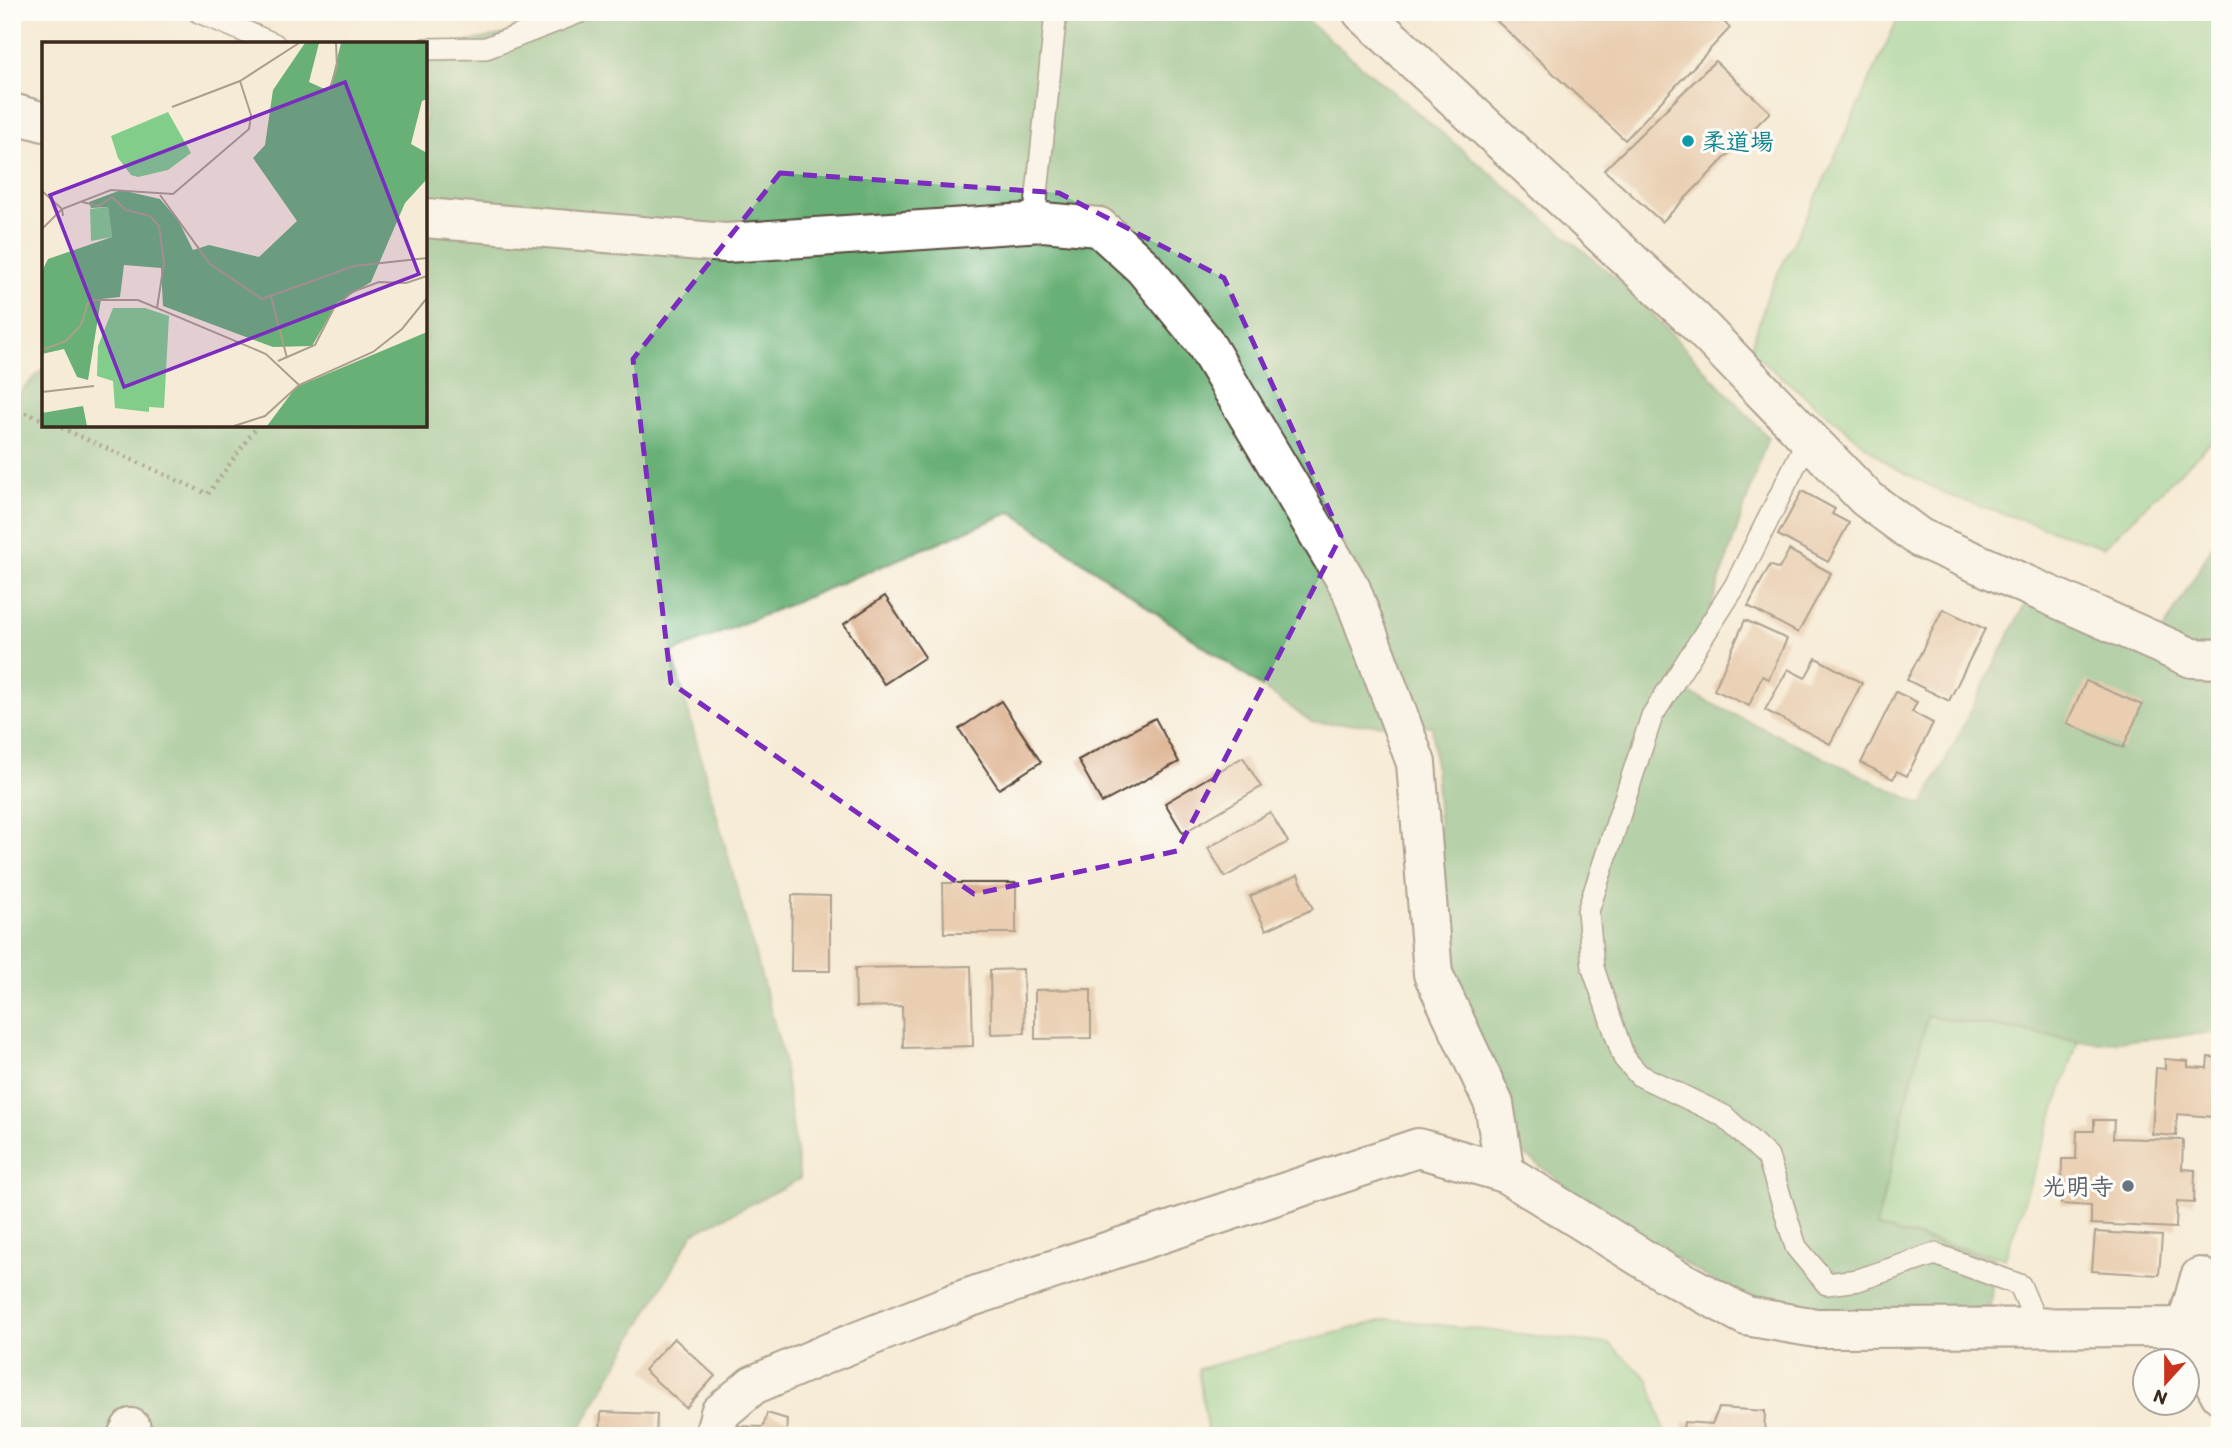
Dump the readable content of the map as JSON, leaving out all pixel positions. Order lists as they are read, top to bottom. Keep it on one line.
{"places":["柔道場","光明寺"],"north":"bottom"}
